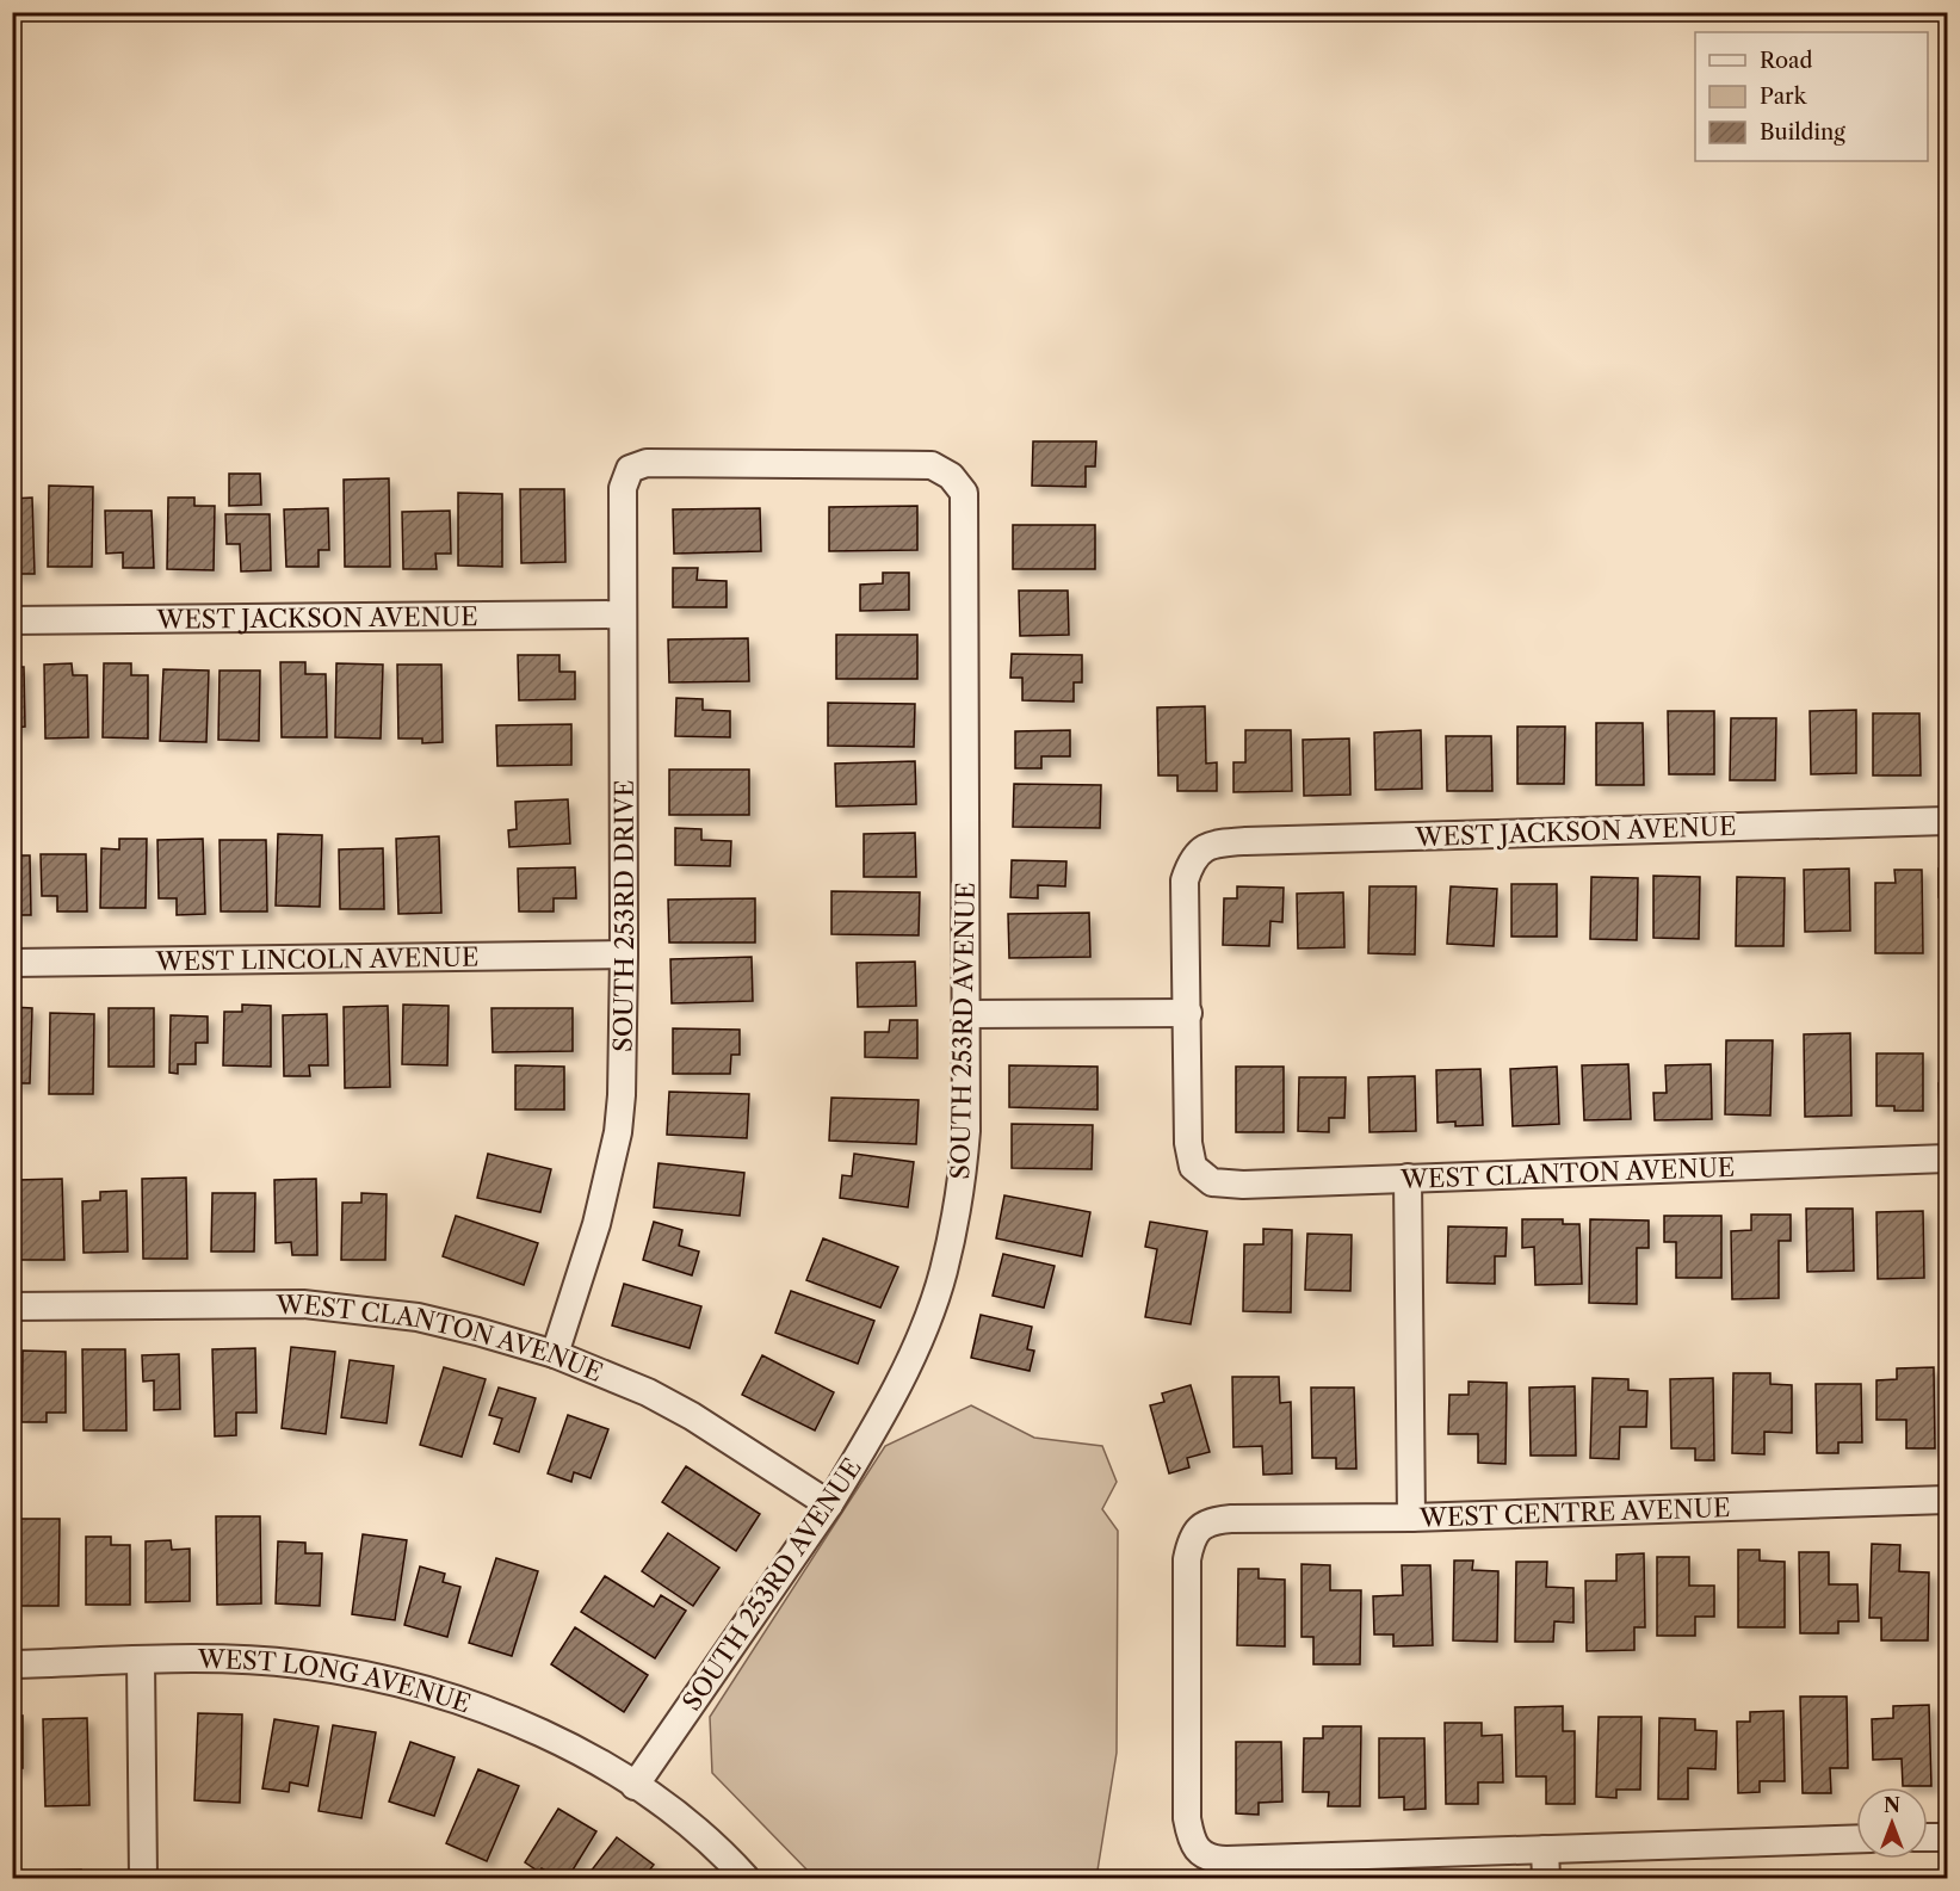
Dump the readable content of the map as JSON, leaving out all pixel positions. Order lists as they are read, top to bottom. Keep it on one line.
{"streets":{"street":["WEST JACKSON AVENUE","SOUTH 253RD DRIVE","WEST LINCOLN AVENUE","SOUTH 253RD AVENUE","WEST CLANTON AVENUE","WEST CENTRE AVENUE","WEST LONG AVENUE"]},"crossings":[["WEST JACKSON AVENUE","SOUTH 253RD DRIVE"],["WEST JACKSON AVENUE","WEST CLANTON AVENUE"],["SOUTH 253RD DRIVE","WEST LINCOLN AVENUE"],["SOUTH 253RD DRIVE","SOUTH 253RD AVENUE"],["SOUTH 253RD DRIVE","WEST CLANTON AVENUE"],["SOUTH 253RD AVENUE","WEST CLANTON AVENUE"],["SOUTH 253RD AVENUE","WEST LONG AVENUE"]],"legend":["Road","Park","Building"],"north":"top"}
